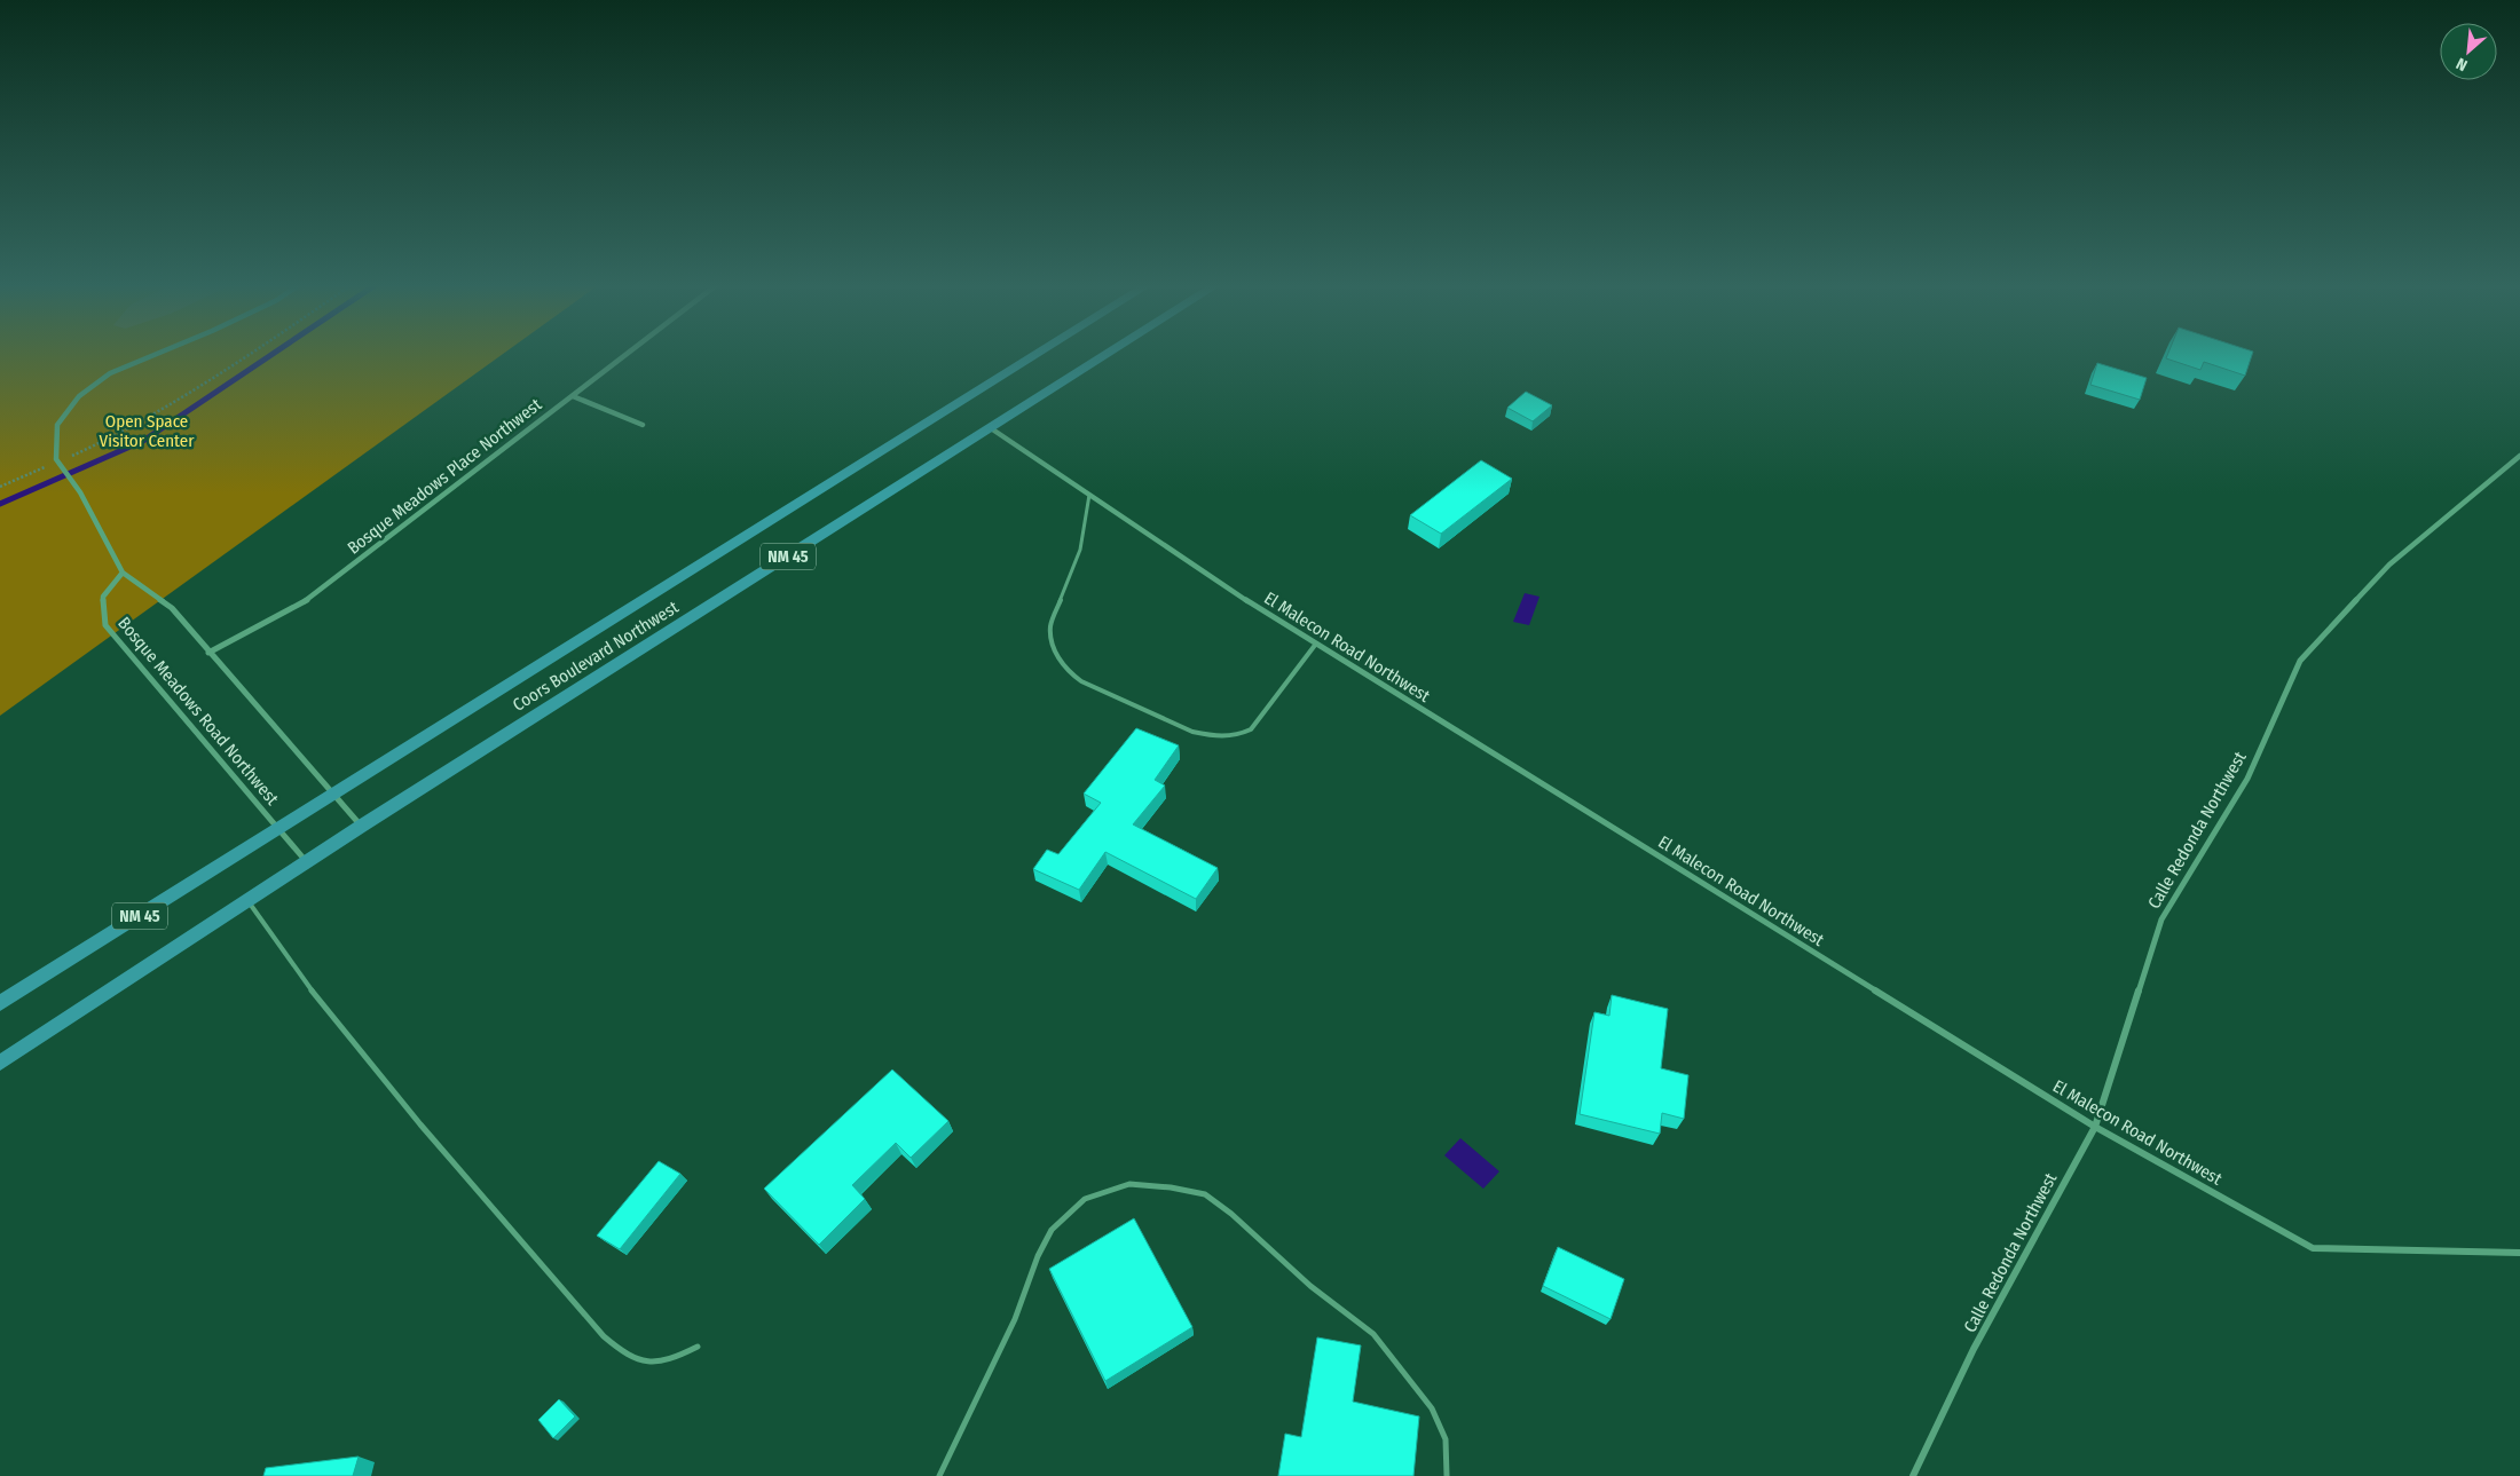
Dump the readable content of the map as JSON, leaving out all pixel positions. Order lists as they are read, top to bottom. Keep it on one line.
{"streets":{"main road":["NM 45","Coors Boulevard Northwest"],"street":["Bosque Meadows Place Northwest","El Malecon Road Northwest","Bosque Meadows Road Northwest","Calle Redonda Northwest"]},"crossings":[["El Malecon Road Northwest","Coors Boulevard Northwest"],["El Malecon Road Northwest","Calle Redonda Northwest"],["Coors Boulevard Northwest","Bosque Meadows Road Northwest"]],"parks":["Open Space Visitor Center"],"north":"bottom left"}
